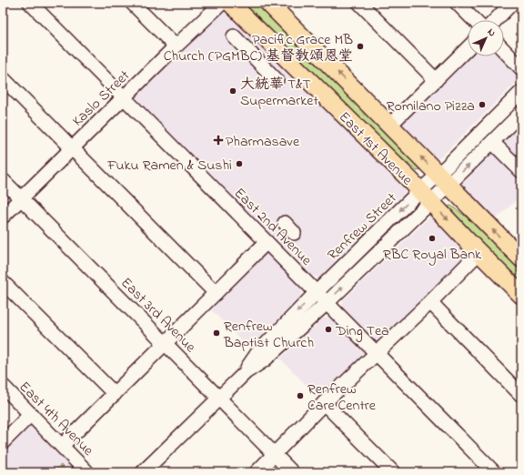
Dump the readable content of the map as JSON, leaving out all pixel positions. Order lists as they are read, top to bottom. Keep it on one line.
{"streets":{"main road":["East 1st Avenue"],"street":["Kaslo Street","East 2nd Avenue","Renfrew Street","East 3rd Avenue","East 4th Avenue"]},"crossings":[["Kaslo Street","East 2nd Avenue"],["Kaslo Street","East 3rd Avenue"],["East 1st Avenue","Renfrew Street"],["East 2nd Avenue","Renfrew Street"],["Renfrew Street","East 3rd Avenue"]],"places":{"other":["Pacific Grace MB Church (PGMBC) 基督教頌恩堂","大統華 T&T Supermarket","Romilano Pizza","Fuku Ramen & Sushi","RBC Royal Bank","Ding Tea","Renfrew Baptist Church","Renfrew Care Centre"],"health":["Pharmasave"]},"north":"top right"}
